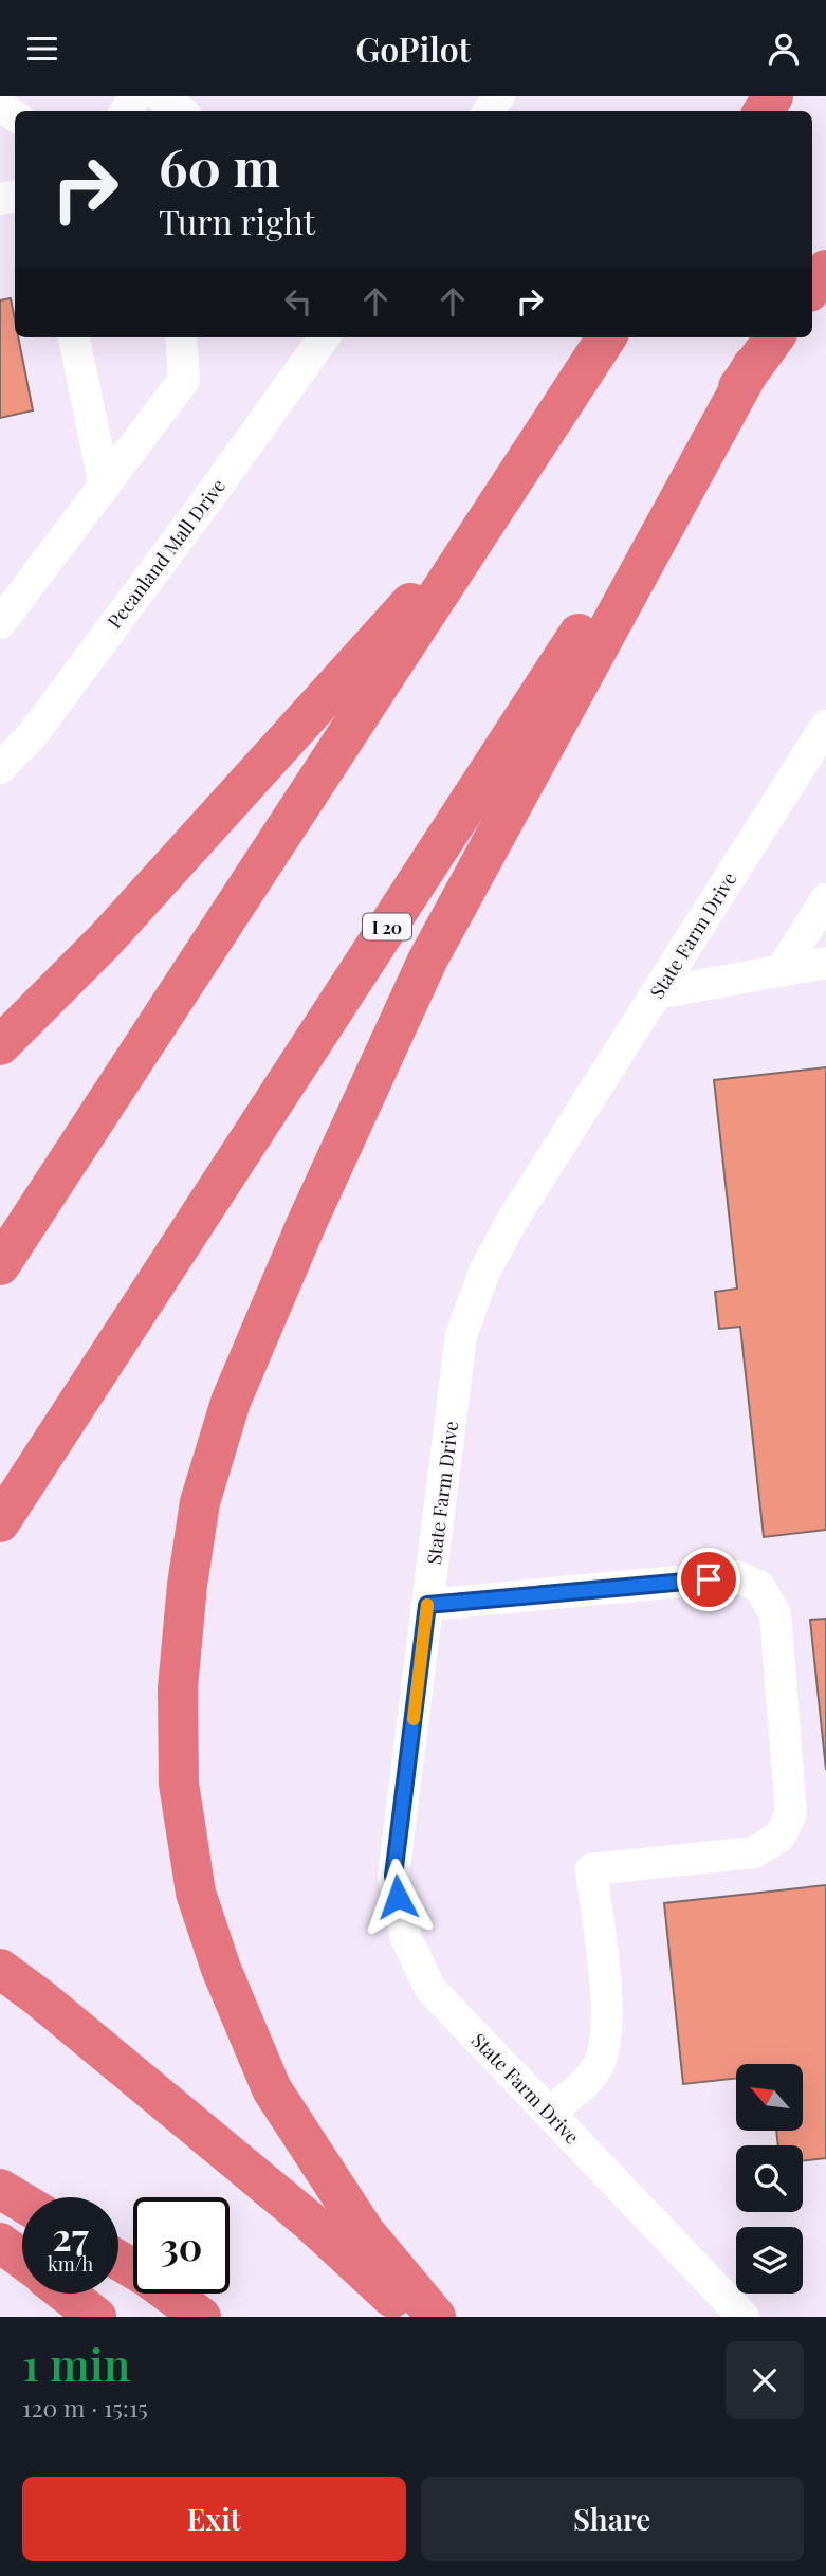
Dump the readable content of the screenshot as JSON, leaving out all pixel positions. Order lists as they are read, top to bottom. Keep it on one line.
{"streets":{"highway":["I 20"],"street":["Pecanland Mall Drive","State Farm Drive"]},"north":"top left","page":{"header":"GoPilot","turn":["60 m","Turn right"],"speed":"27 km/h","limit":"30","heading":["1 min","120 m · 15:15"],"buttons":["Exit","Share"]}}
